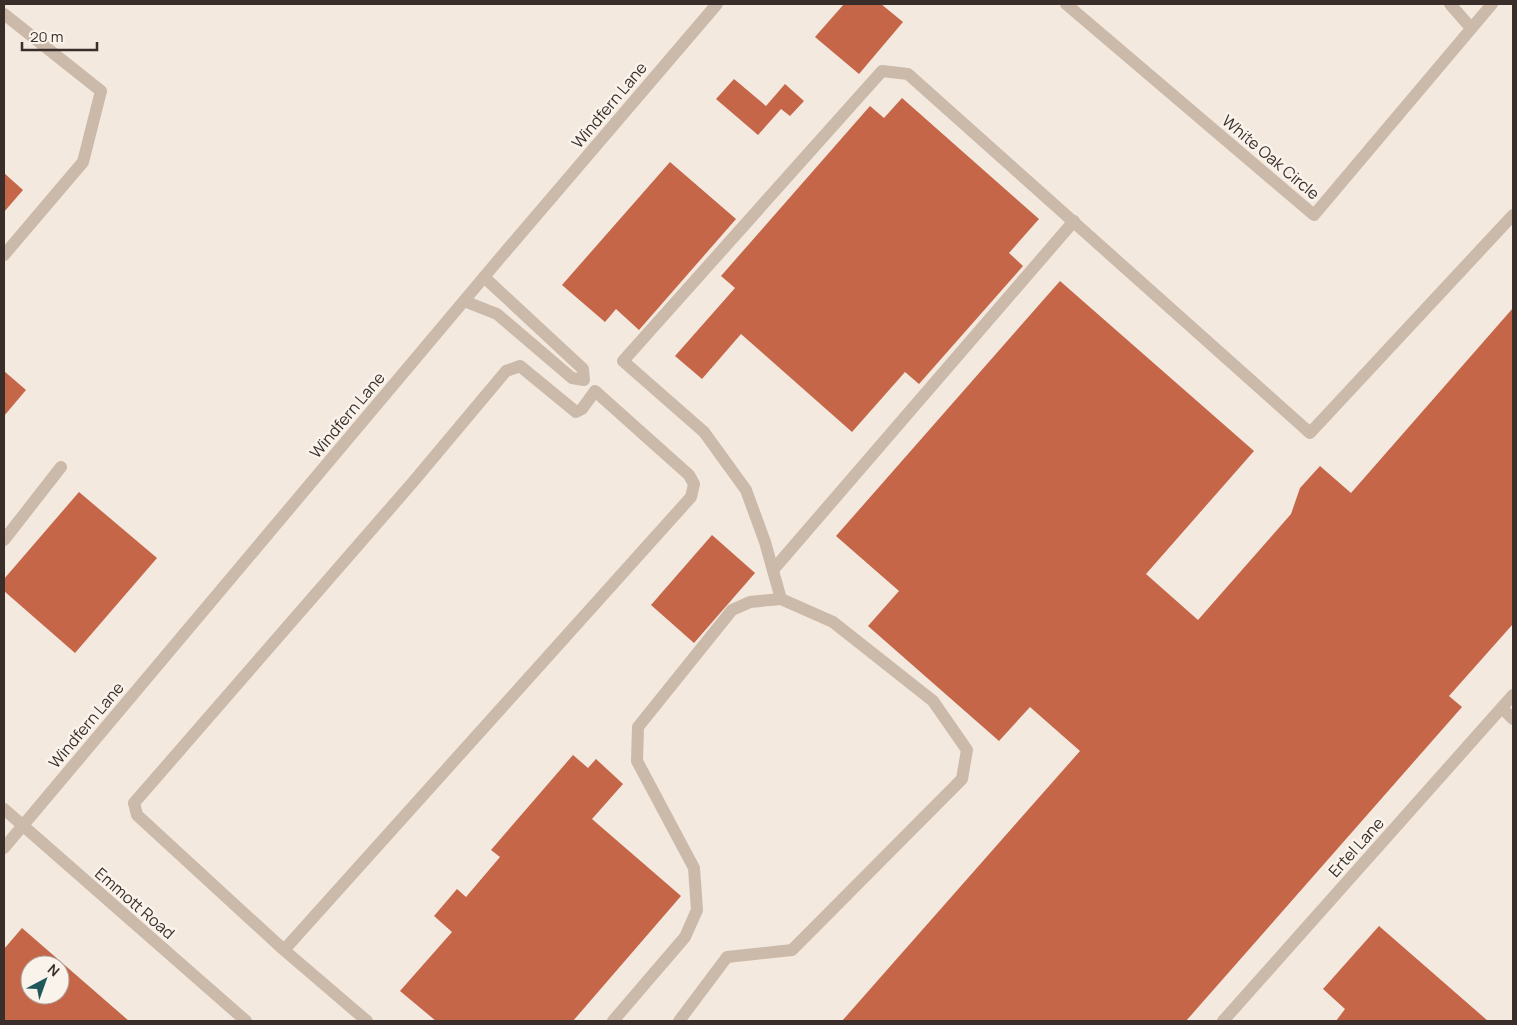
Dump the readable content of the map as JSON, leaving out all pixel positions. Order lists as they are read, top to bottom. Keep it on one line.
{"streets":{"street":["Windfern Lane","White Oak Circle","Ertel Lane","Emmott Road"]},"crossings":[["Windfern Lane","Emmott Road"]],"scale_bar":"20 m","north":"top right"}
